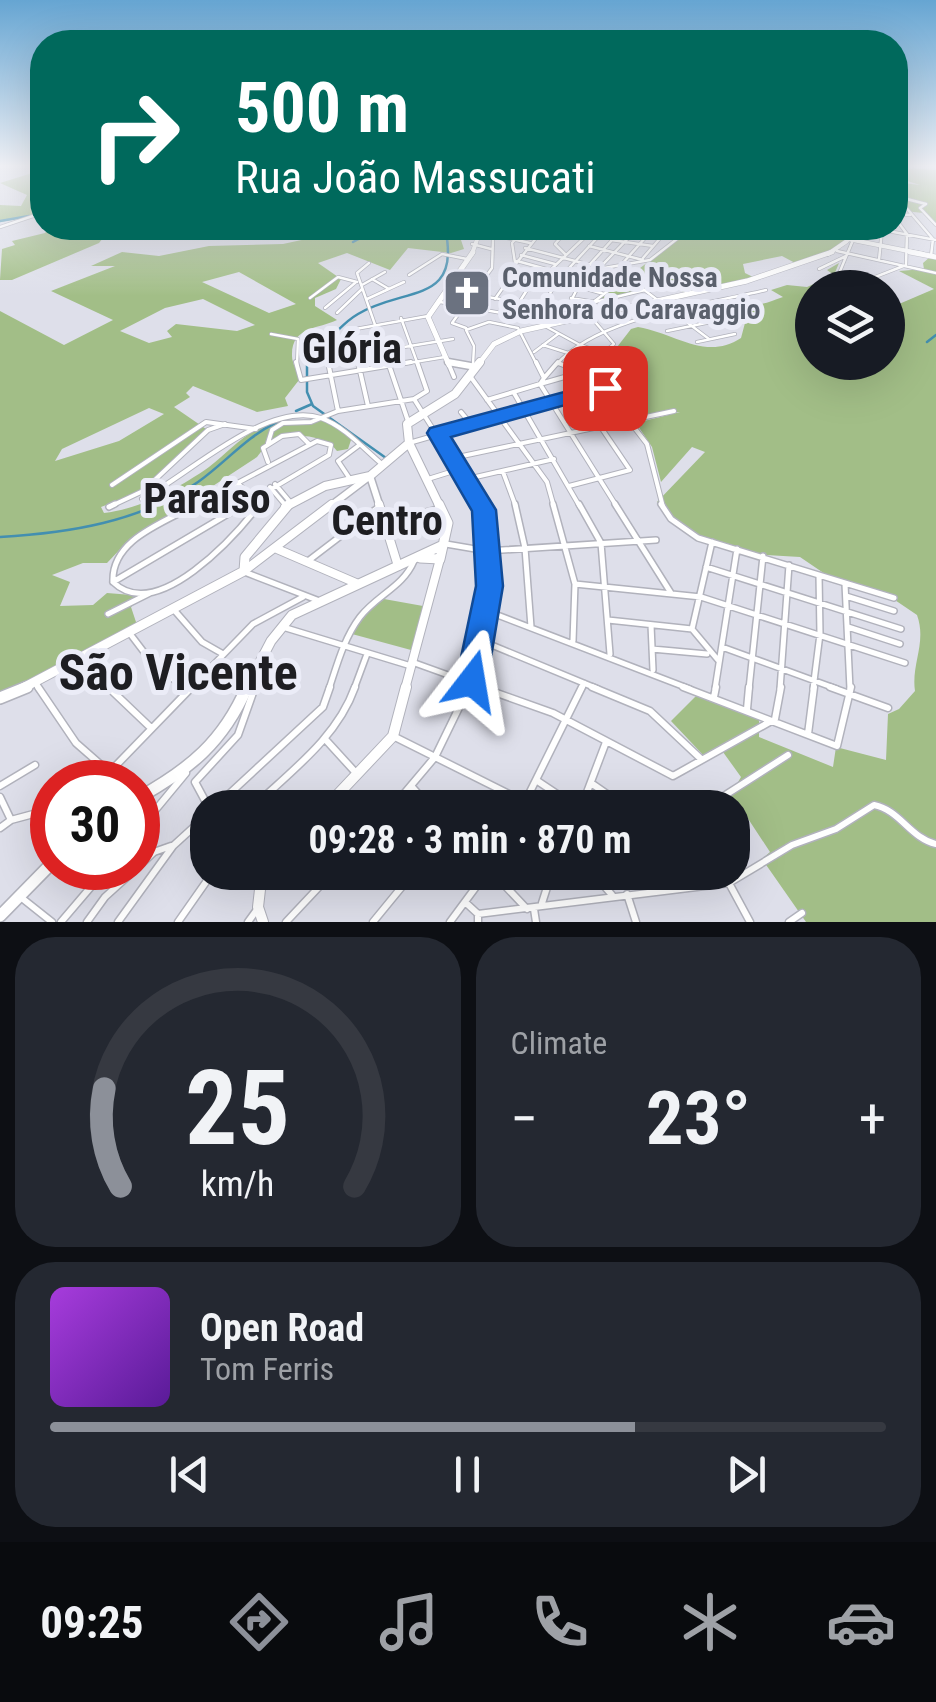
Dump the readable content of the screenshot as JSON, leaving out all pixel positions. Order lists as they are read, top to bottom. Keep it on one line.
{"districts":["Glória","Paraíso","Centro","São Vicente"],"places":{"church":["Comunidade Nossa Senhora do Caravaggio"]},"page":{"turn":["500 m","Rua João Massucati"],"limit":"30","trip":"09:28 · 3 min · 870 m","tile":"Climate","heat":["−","23°","+"],"song":["Open Road","Tom Ferris"],"tabs":"09:25","gauge":["25","km/h"]}}
